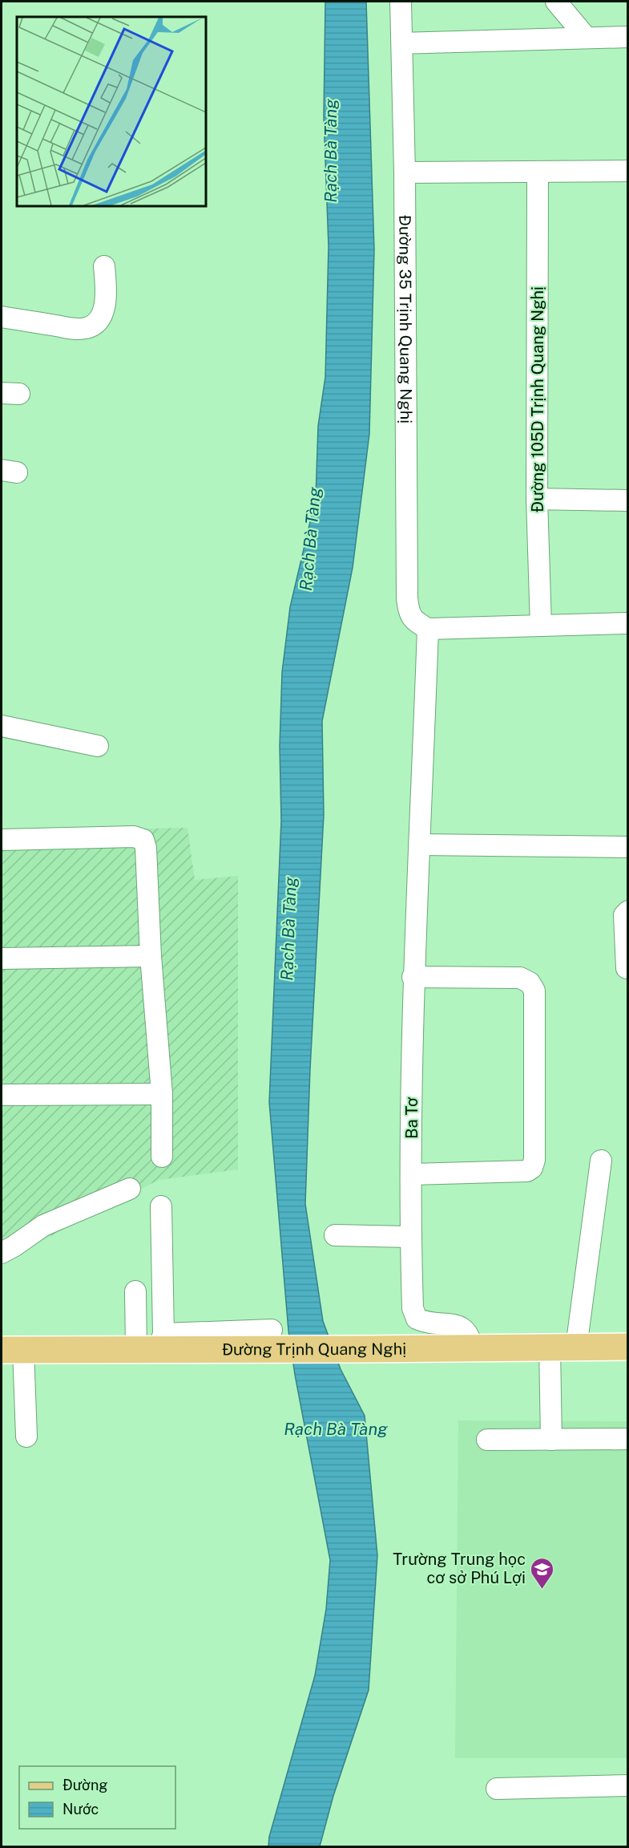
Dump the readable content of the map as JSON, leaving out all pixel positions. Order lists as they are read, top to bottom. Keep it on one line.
{"streets":{"main road":["Đường Trịnh Quang Nghị"],"street":["Đường 35 Trịnh Quang Nghị","Đường 105D Trịnh Quang Nghị","Ba Tơ"]},"crossings":[["Đường 35 Trịnh Quang Nghị","Ba Tơ"],["Ba Tơ","Đường Trịnh Quang Nghị"]],"water":["Rạch Bà Tàng"],"places":{"school or university":["Trường Trung học cơ sở Phú Lợi"]},"legend":["Đường","Nước"]}
